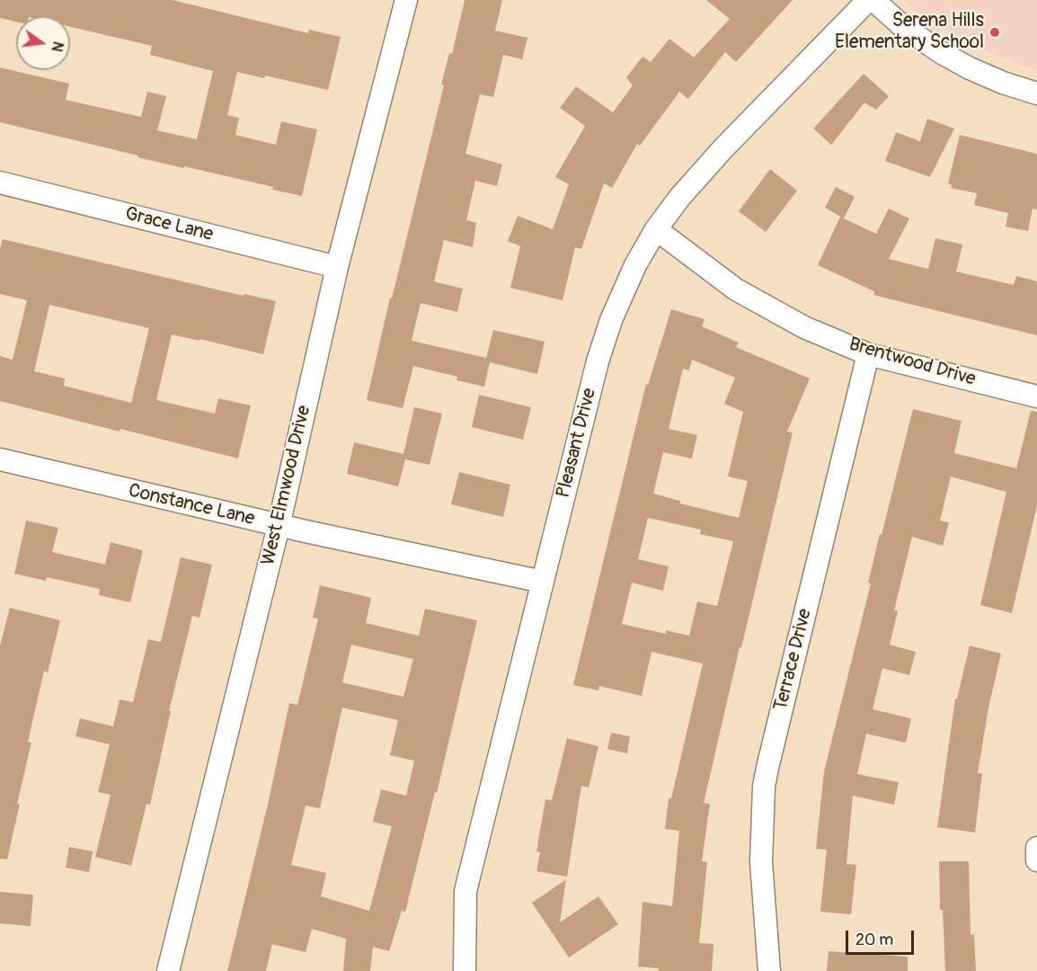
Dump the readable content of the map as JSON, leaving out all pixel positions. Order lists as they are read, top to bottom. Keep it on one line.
{"streets":{"street":["Grace Lane","Brentwood Drive","Pleasant Drive","West Elmwood Drive","Constance Lane","Terrace Drive"]},"crossings":[["Grace Lane","West Elmwood Drive"],["Brentwood Drive","Pleasant Drive"],["Brentwood Drive","Terrace Drive"],["Pleasant Drive","Constance Lane"],["West Elmwood Drive","Constance Lane"]],"places":["Serena Hills Elementary School"],"scale_bar":"20 m","north":"right"}
